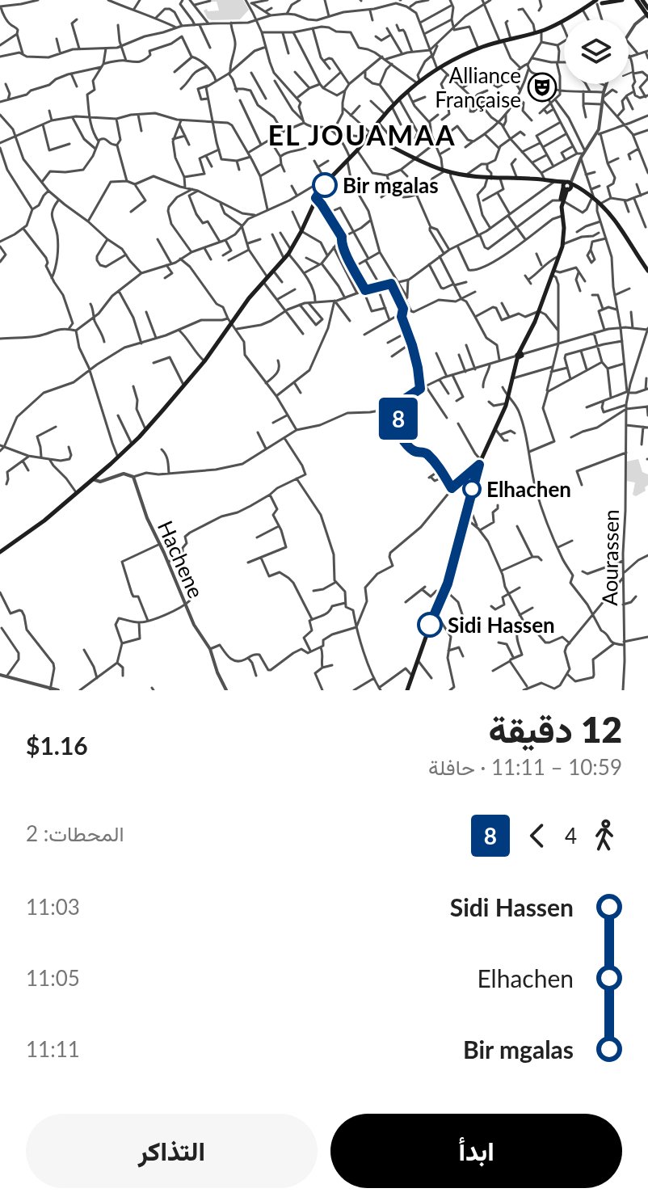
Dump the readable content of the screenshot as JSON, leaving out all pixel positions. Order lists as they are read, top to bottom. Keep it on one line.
{"streets":{"street":["Aourassen","Hachene"]},"districts":["EL JOUAMAA"],"places":{"theatre":["Alliance Française"],"other":["Bir mgalas","Elhachen","Sidi Hassen"]},"lines":["bus line 8"],"page":{"on_map":"8","heading":["12 دقيقة","10:59 – 11:11 · حافلة","$1.16"],"legs":["4","8","المحطات: 2"],"list":[{"name":"Sidi Hassen","value":"11:03"},{"name":"Elhachen","value":"11:05"},{"name":"Bir mgalas","value":"11:11"}],"buttons":["ابدأ","التذاكر"]}}
